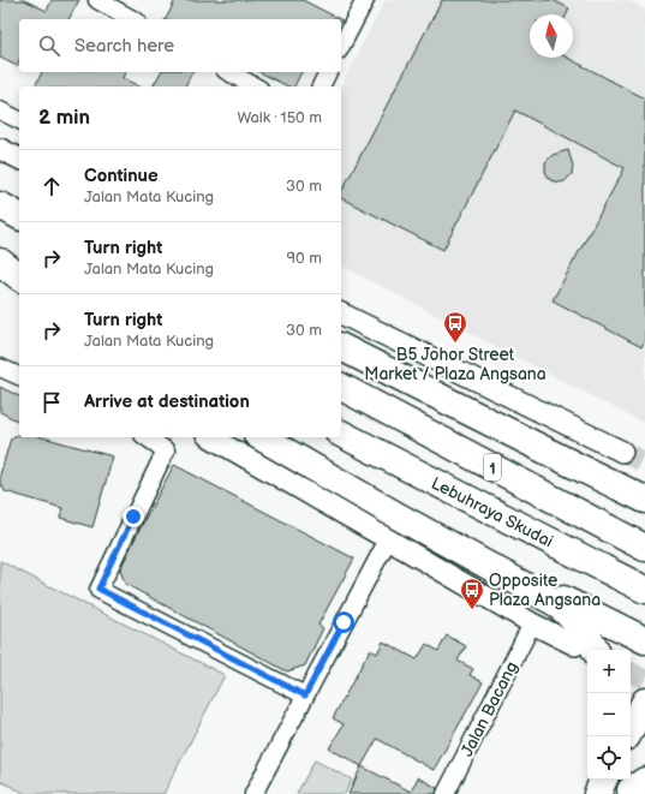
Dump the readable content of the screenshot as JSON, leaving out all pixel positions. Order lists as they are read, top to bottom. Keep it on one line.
{"streets":{"main road":["1","Lebuhraya Skudai"],"street":["Jalan Bacang"]},"places":{"bus stop":["B5 Johor Street Market / Plaza Angsana","Opposite Plaza Angsana"]},"north":"top","page":{"search":"Search here","heading":["2 min","Walk · 150 m"],"list":[["Continue","Jalan Mata Kucing","30 m"],["Turn right","Jalan Mata Kucing","90 m"],["Turn right","Jalan Mata Kucing","30 m"],"Arrive at destination"],"map_buttons":["+","−"]}}
